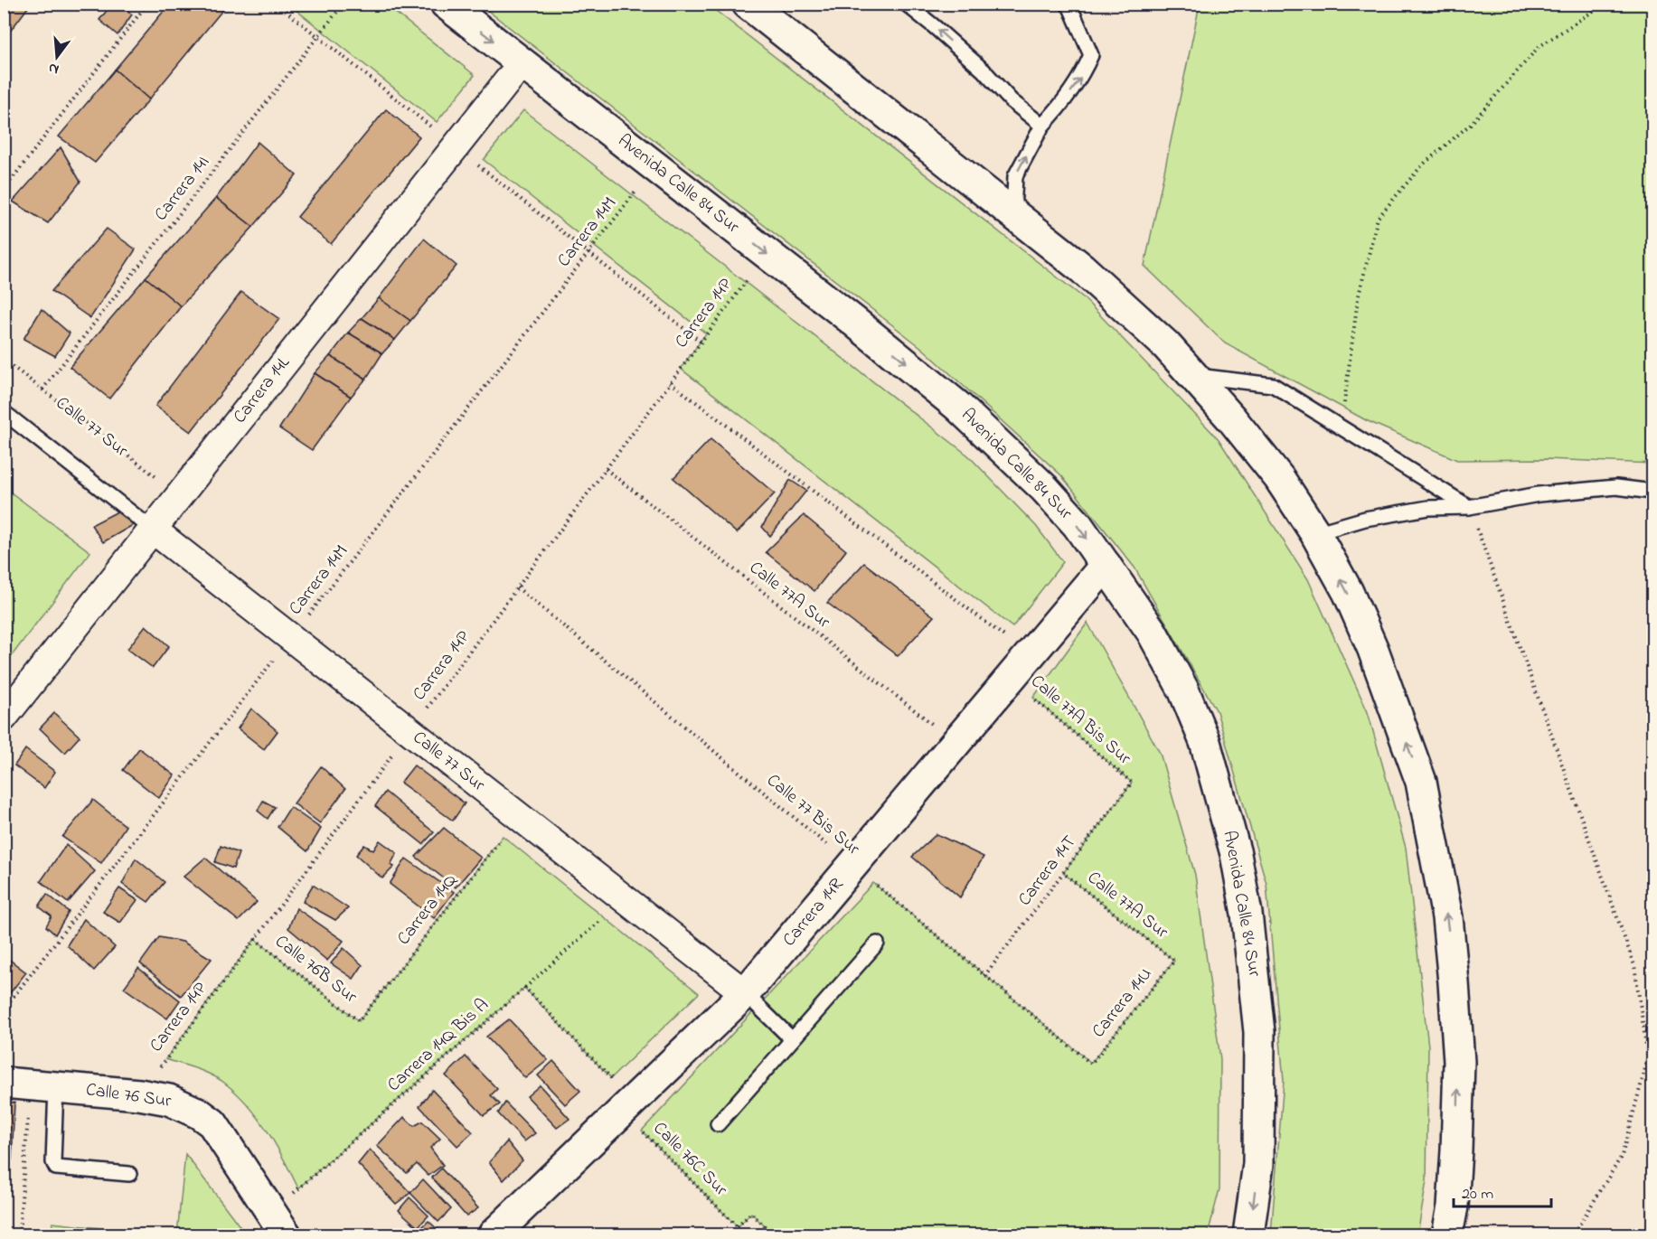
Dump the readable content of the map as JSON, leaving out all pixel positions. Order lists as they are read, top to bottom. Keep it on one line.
{"streets":{"main road":["Avenida Calle 84 Sur","Carrera 14R","Calle 76 Sur"],"street":["Carrera 14L","Calle 77 Sur"],"path":["Carrera 14I","Carrera 14M","Carrera 14P","Calle 77A Sur","Calle 77A Bis Sur","Calle 77 Bis Sur","Carrera 14T","Carrera 14Q","Calle 76B Sur","Carrera 14U","Carrera 14Q Bis A","Calle 76C Sur"]},"crossings":[["Avenida Calle 84 Sur","Carrera 14M"],["Avenida Calle 84 Sur","Carrera 14P"],["Avenida Calle 84 Sur","Carrera 14L"],["Avenida Calle 84 Sur","Carrera 14R"],["Carrera 14I","Calle 77 Sur"],["Carrera 14M","Calle 77 Sur"],["Carrera 14P","Calle 77 Sur"],["Carrera 14P","Calle 77A Sur"],["Carrera 14P","Calle 77 Bis Sur"],["Carrera 14P","Calle 76B Sur"],["Carrera 14P","Calle 76 Sur"],["Carrera 14L","Calle 77 Sur"],["Calle 77 Sur","Carrera 14Q"],["Calle 77 Sur","Carrera 14R"],["Calle 77 Sur","Carrera 14Q Bis A"],["Calle 77A Sur","Carrera 14T"],["Calle 77A Sur","Carrera 14R"],["Calle 77A Sur","Carrera 14U"],["Calle 77A Bis Sur","Carrera 14T"],["Calle 77A Bis Sur","Carrera 14R"],["Calle 77 Bis Sur","Carrera 14T"],["Calle 77 Bis Sur","Carrera 14R"],["Calle 77 Bis Sur","Carrera 14U"],["Carrera 14Q","Calle 76B Sur"],["Carrera 14R","Calle 76C Sur"],["Carrera 14Q Bis A","Calle 76 Sur"],["Carrera 14Q Bis A","Calle 76C Sur"]],"scale_bar":"20 m","north":"bottom"}
